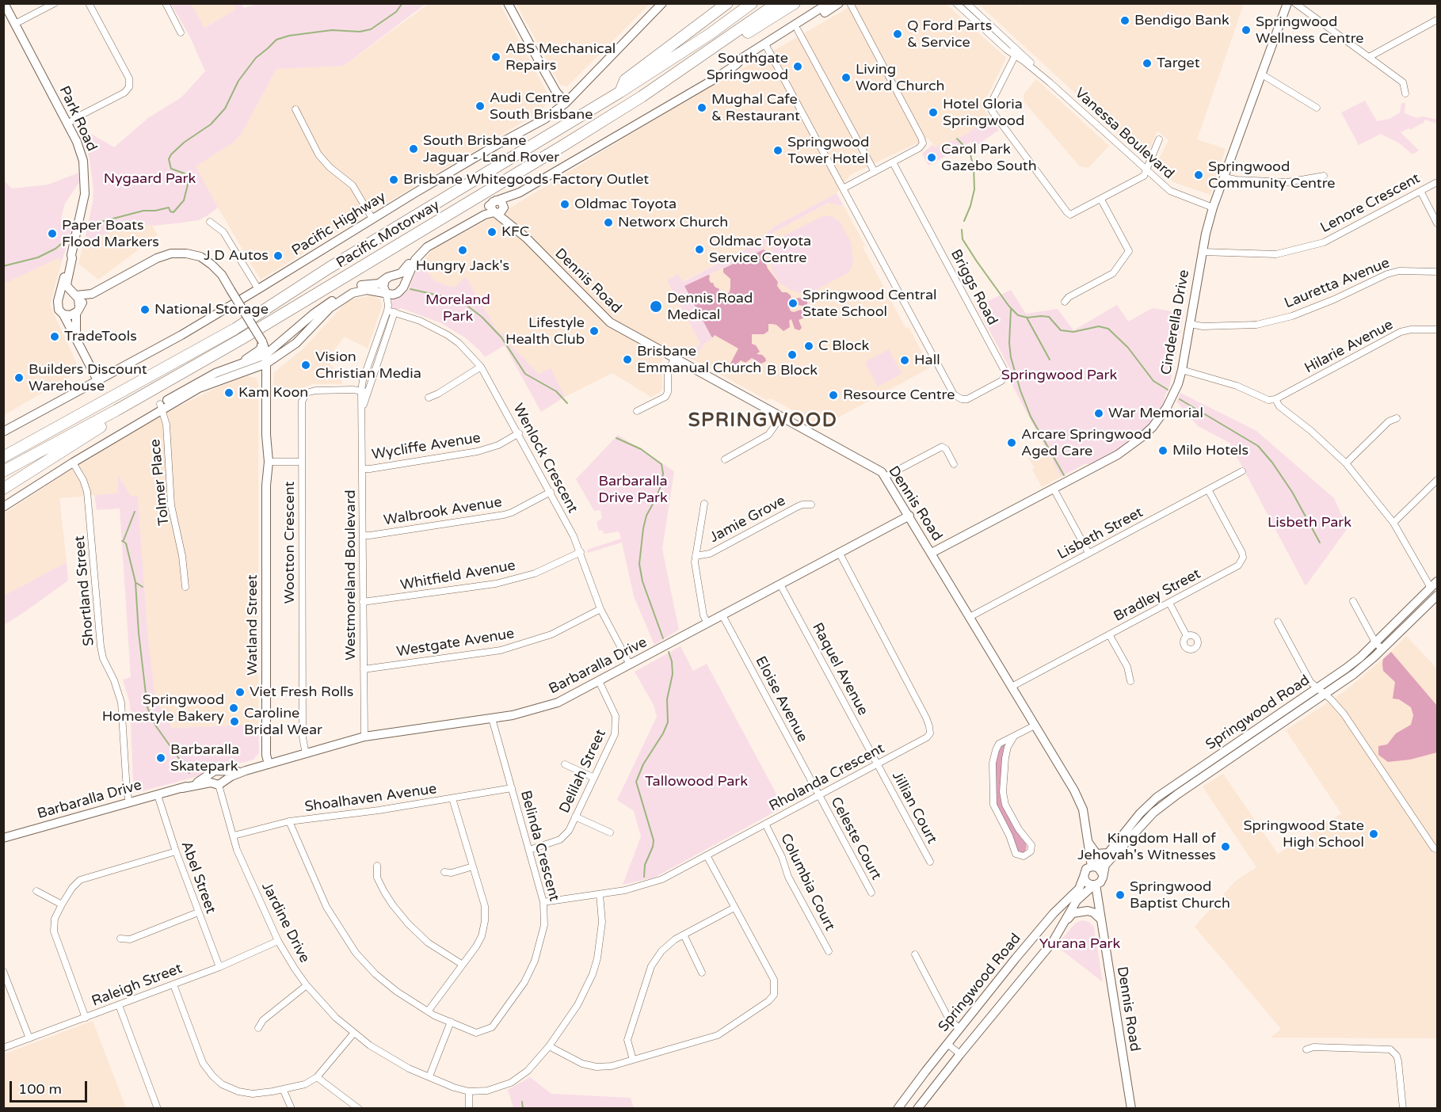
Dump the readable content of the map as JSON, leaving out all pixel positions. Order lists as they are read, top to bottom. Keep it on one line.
{"streets":{"highway":["Pacific Motorway"],"street":["Park Road","Vanessa Boulevard","Lenore Crescent","Pacific Highway","Dennis Road","Lauretta Avenue","Briggs Road","Cinderella Drive","Hilarie Avenue","Wycliffe Avenue","Wenlock Crescent","Tolmer Place","Walbrook Avenue","Jamie Grove","Lisbeth Street","Wootton Crescent","Westmoreland Boulevard","Whitfield Avenue","Shortland Street","Bradley Street","Watland Street","Westgate Avenue","Barbaralla Drive","Raquel Avenue","Eloise Avenue","Springwood Road","Delilah Street","Rholanda Crescent","Shoalhaven Avenue","Jillian Court","Celeste Court","Belinda Crescent","Abel Street","Columbia Court","Jardine Drive","Raleigh Street"]},"crossings":[["Park Road","Watland Street"],["Vanessa Boulevard","Cinderella Drive"],["Lenore Crescent","Cinderella Drive"],["Dennis Road","Cinderella Drive"],["Dennis Road","Lisbeth Street"],["Dennis Road","Bradley Street"],["Dennis Road","Barbaralla Drive"],["Dennis Road","Springwood Road"],["Lauretta Avenue","Cinderella Drive"],["Wycliffe Avenue","Wenlock Crescent"],["Wycliffe Avenue","Westmoreland Boulevard"],["Wenlock Crescent","Walbrook Avenue"],["Wenlock Crescent","Westmoreland Boulevard"],["Wenlock Crescent","Whitfield Avenue"],["Wenlock Crescent","Westgate Avenue"],["Wenlock Crescent","Barbaralla Drive"],["Walbrook Avenue","Westmoreland Boulevard"],["Lisbeth Street","Bradley Street"],["Wootton Crescent","Westmoreland Boulevard"],["Wootton Crescent","Barbaralla Drive"],["Westmoreland Boulevard","Whitfield Avenue"],["Westmoreland Boulevard","Westgate Avenue"],["Westmoreland Boulevard","Barbaralla Drive"],["Shortland Street","Barbaralla Drive"],["Watland Street","Barbaralla Drive"],["Barbaralla Drive","Raquel Avenue"],["Barbaralla Drive","Eloise Avenue"],["Barbaralla Drive","Delilah Street"],["Barbaralla Drive","Rholanda Crescent"],["Barbaralla Drive","Belinda Crescent"],["Barbaralla Drive","Abel Street"],["Barbaralla Drive","Jardine Drive"],["Raquel Avenue","Rholanda Crescent"],["Raquel Avenue","Jillian Court"],["Eloise Avenue","Rholanda Crescent"],["Eloise Avenue","Celeste Court"],["Delilah Street","Belinda Crescent"],["Rholanda Crescent","Jillian Court"],["Rholanda Crescent","Celeste Court"],["Rholanda Crescent","Belinda Crescent"],["Rholanda Crescent","Columbia Court"],["Rholanda Crescent","Jardine Drive"],["Shoalhaven Avenue","Belinda Crescent"],["Shoalhaven Avenue","Jardine Drive"],["Abel Street","Raleigh Street"],["Jardine Drive","Raleigh Street"]],"districts":["SPRINGWOOD"],"parks":["Nygaard Park","Moreland Park","Springwood Park","Barbaralla Drive Park","Lisbeth Park","Tallowood Park","Yurana Park"],"places":["Bendigo Bank","Springwood Wellness Centre","Q Ford Parts & Service","ABS Mechanical Repairs","Target","Southgate Springwood","Living Word Church","Audi Centre South Brisbane","Mughal Cafe & Restaurant","Hotel Gloria Springwood","South Brisbane Jaguar - Land Rover","Springwood Tower Hotel","Carol Park Gazebo South","Springwood Community Centre","Brisbane Whitegoods Factory Outlet","Oldmac Toyota","Networx Church","KFC","Paper Boats Flood Markers","Oldmac Toyota Service Centre","Hungry Jack's","J D Autos","Springwood Central State School","Dennis Road Medical","National Storage","Lifestyle Health Club","TradeTools","C Block","B Block","Brisbane Emmanual Church","Hall","Vision Christian Media","Builders Discount Warehouse","Kam Koon","Resource Centre","War Memorial","Arcare Springwood Aged Care","Milo Hotels","Viet Fresh Rolls","Springwood Homestyle Bakery","Caroline Bridal Wear","Barbaralla Skatepark","Springwood State High School","Kingdom Hall of Jehovah's Witnesses","Springwood Baptist Church"],"scale_bar":"100 m"}
